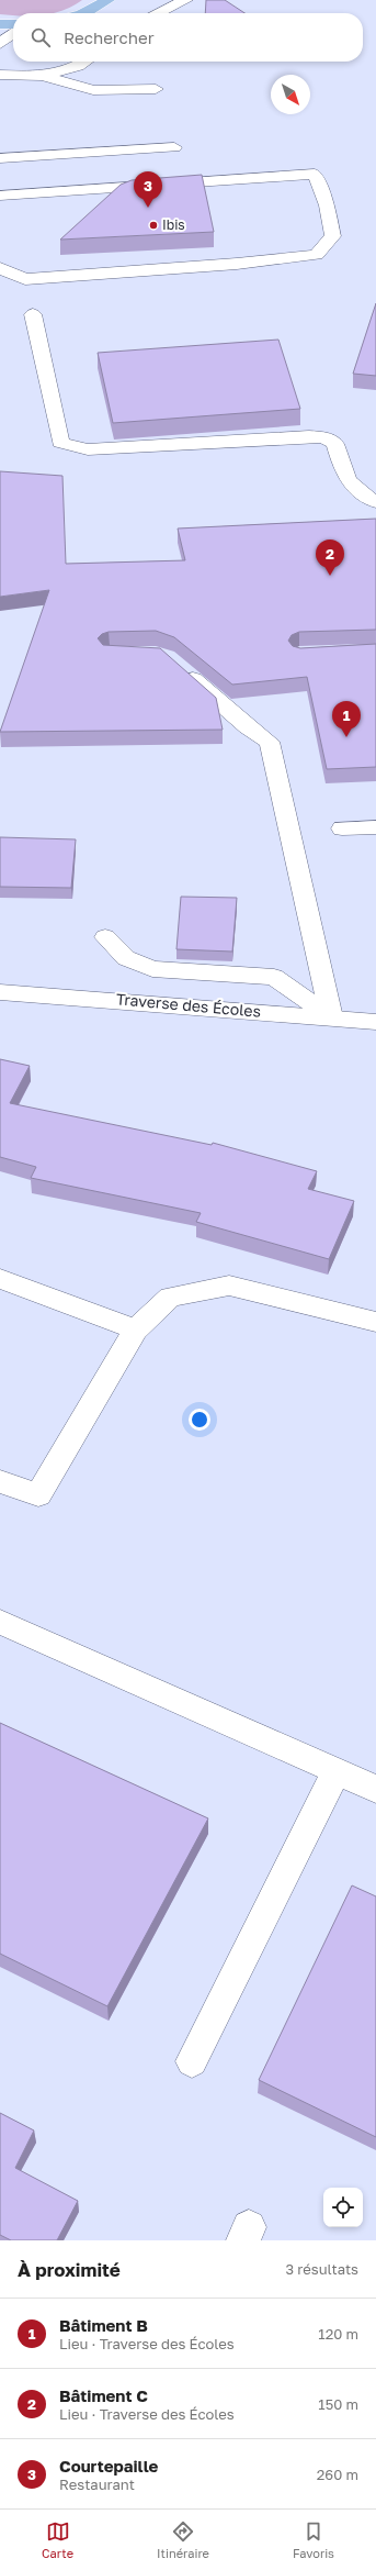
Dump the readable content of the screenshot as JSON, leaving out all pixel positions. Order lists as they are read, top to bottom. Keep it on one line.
{"streets":{"street":["Traverse des Écoles"]},"places":["Ibis"],"north":"bottom right","page":{"search":"Rechercher","pins":["3","2","1"],"heading":["À proximité","3 résultats"],"list":[{"mark":"1","name":"Bâtiment B","note":"Lieu · Traverse des Écoles","value":"120 m"},{"mark":"2","name":"Bâtiment C","note":"Lieu · Traverse des Écoles","value":"150 m"},{"mark":"3","name":"Courtepaille","note":"Restaurant","value":"260 m"}],"nav":["Carte","Itinéraire","Favoris"]}}
